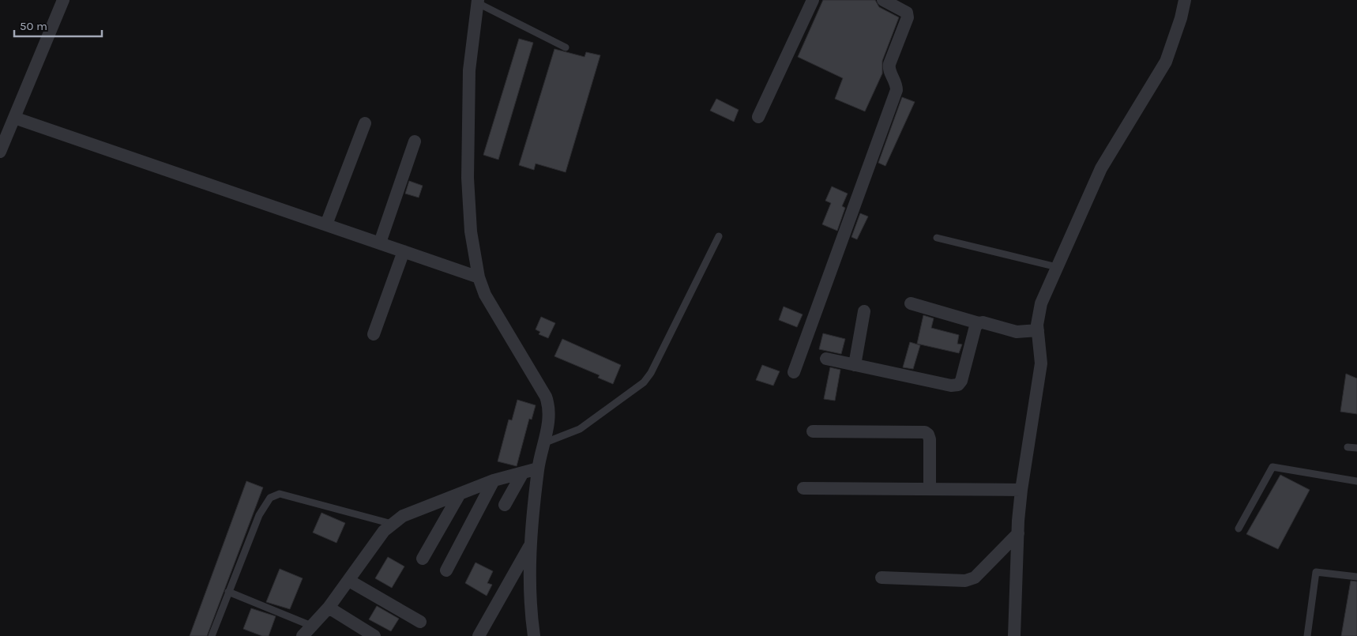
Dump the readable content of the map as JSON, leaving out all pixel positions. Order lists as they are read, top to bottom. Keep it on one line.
{"scale_bar":"50 m"}
